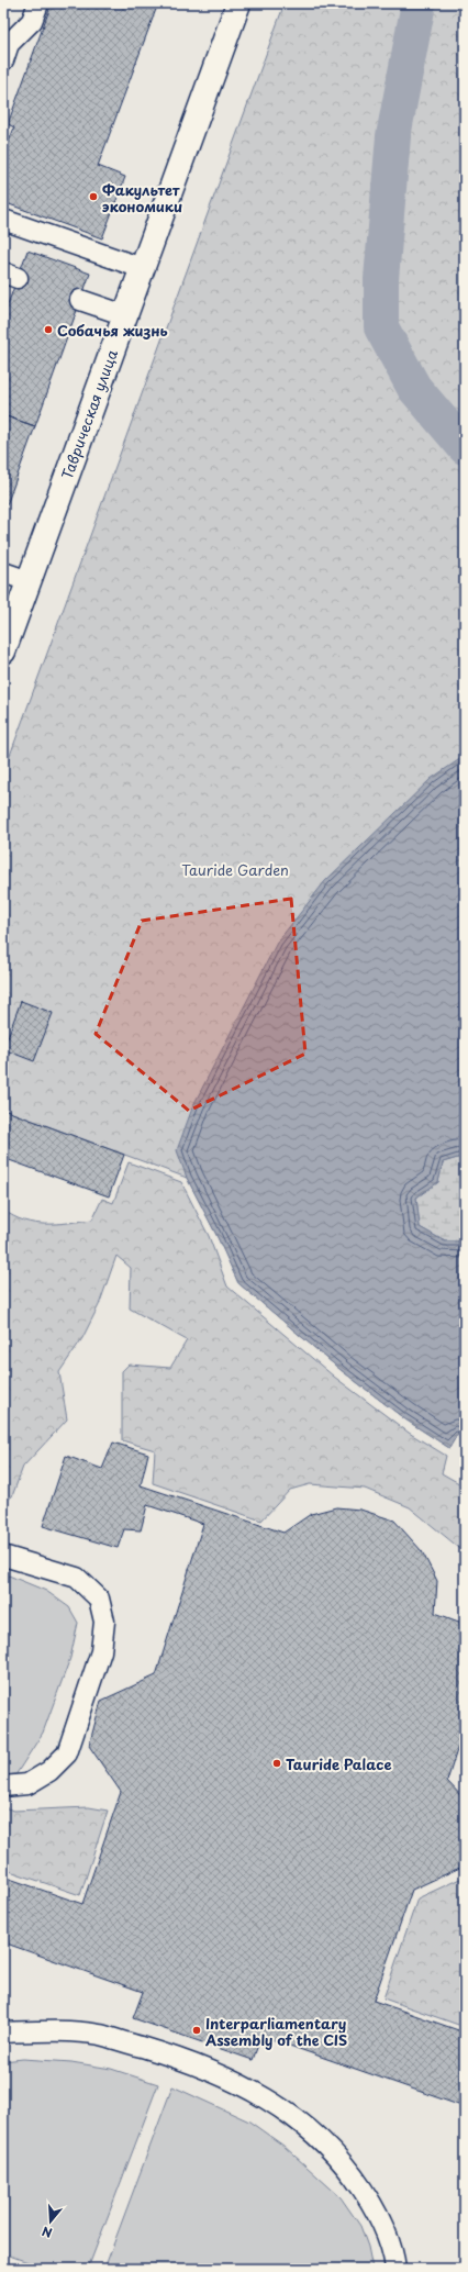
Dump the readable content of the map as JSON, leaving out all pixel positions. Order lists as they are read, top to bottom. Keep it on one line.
{"streets":{"street":["Таврическая улица"]},"parks":["Tauride Garden"],"places":["Факультет экономики","Собачья жизнь","Tauride Palace","Interparliamentary Assembly of the CIS"],"north":"bottom"}
